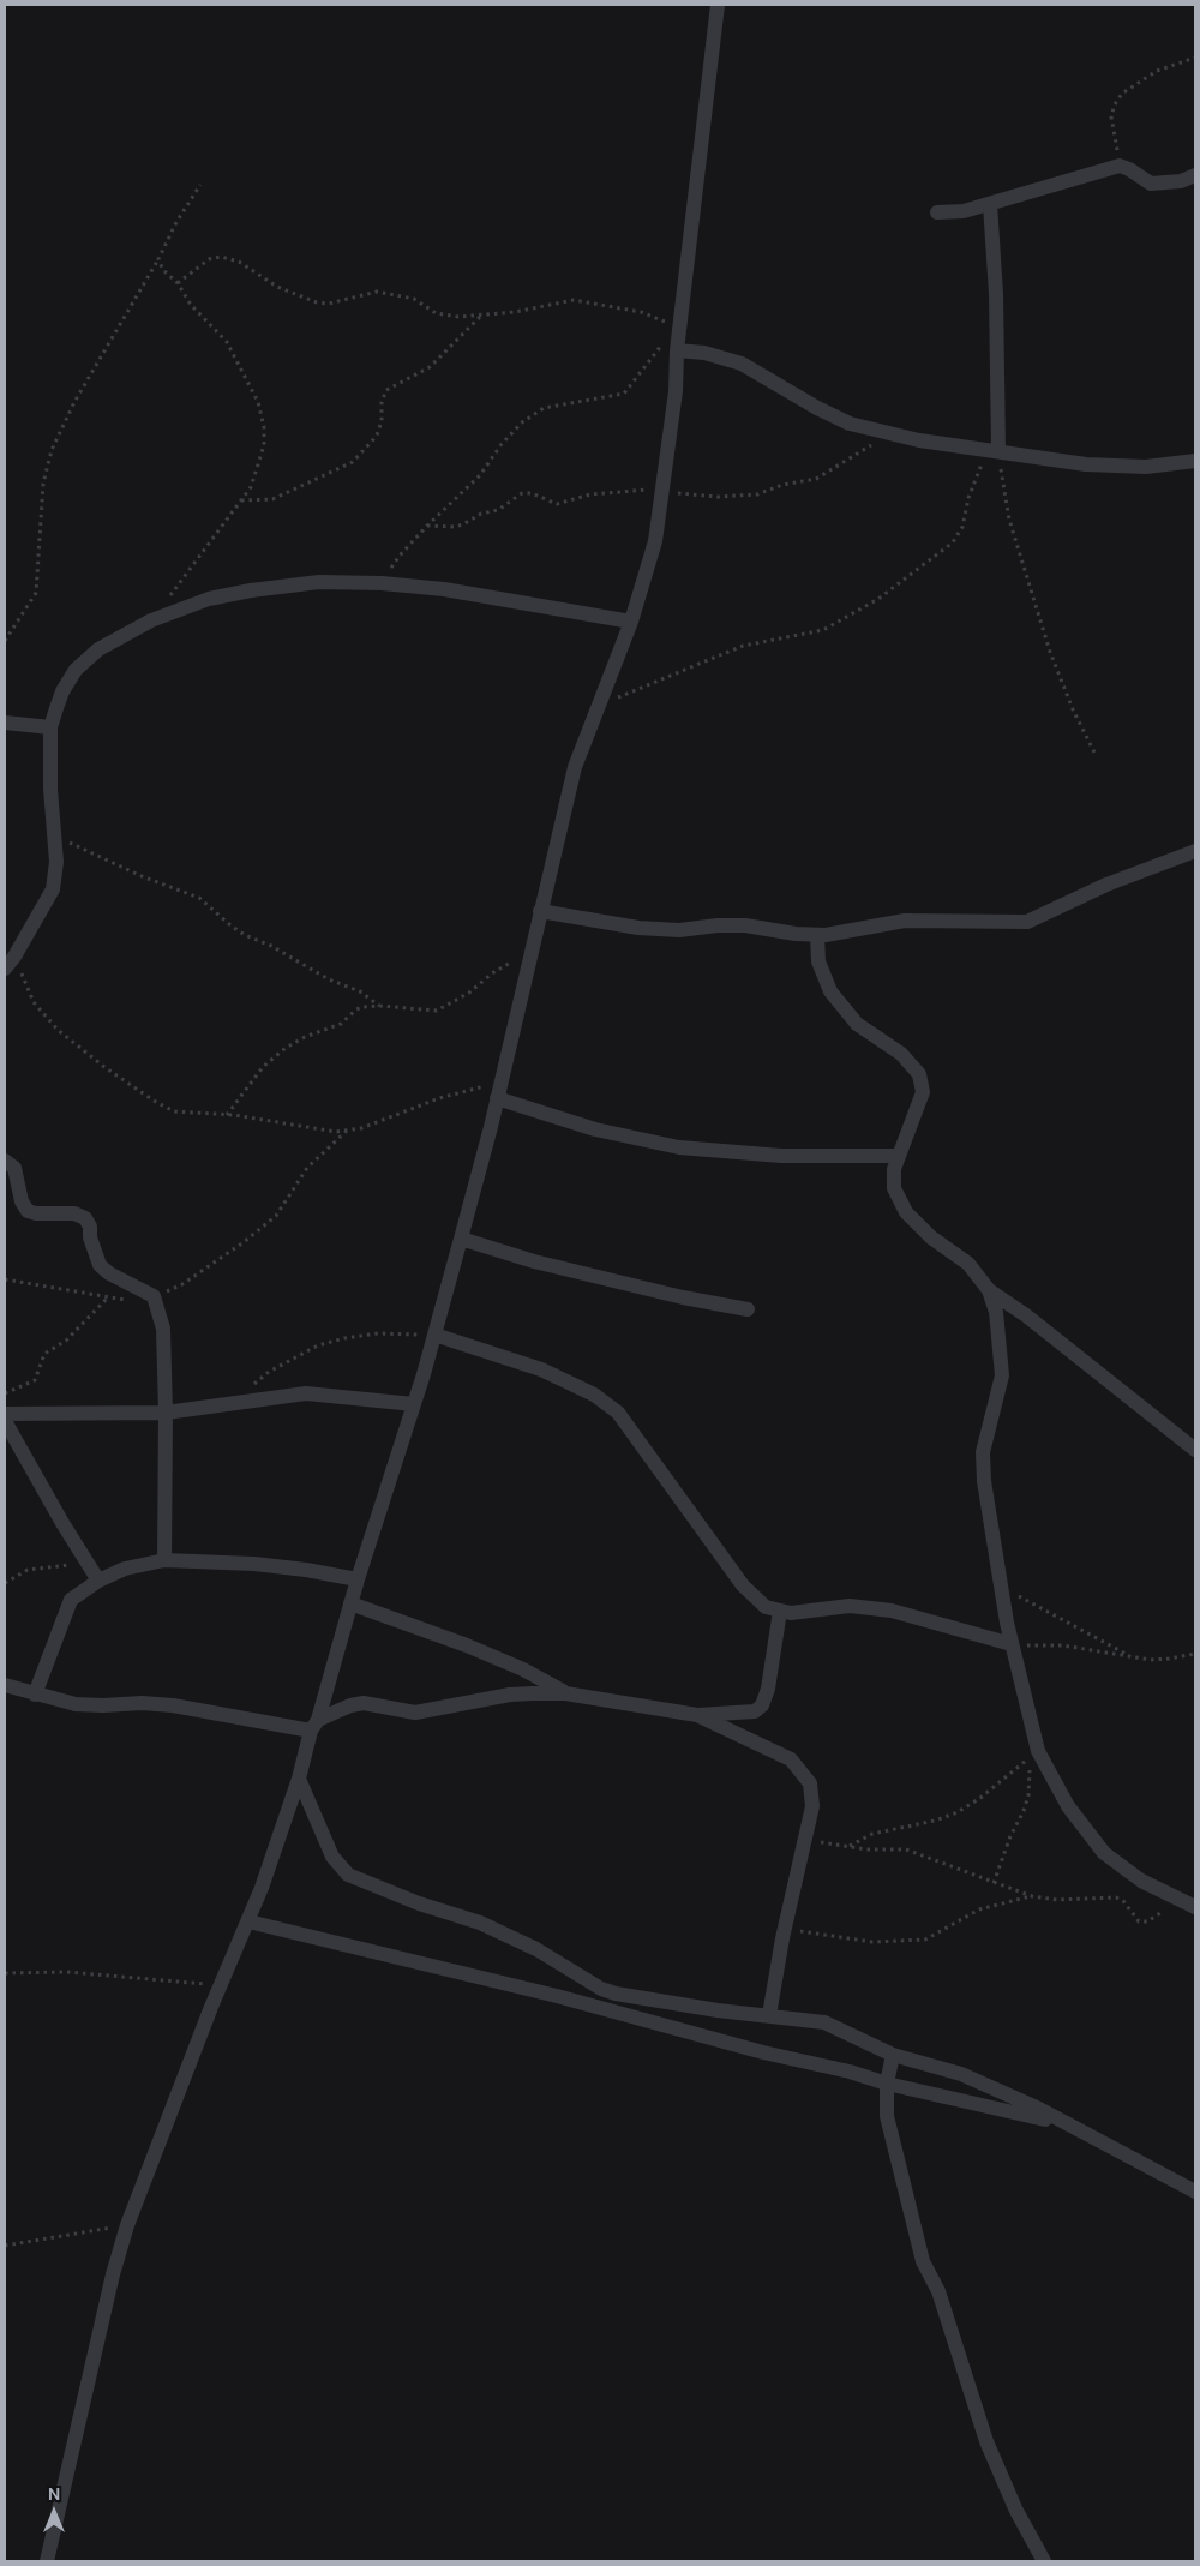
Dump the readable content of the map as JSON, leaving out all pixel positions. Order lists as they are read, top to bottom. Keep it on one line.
{"north":"top"}
